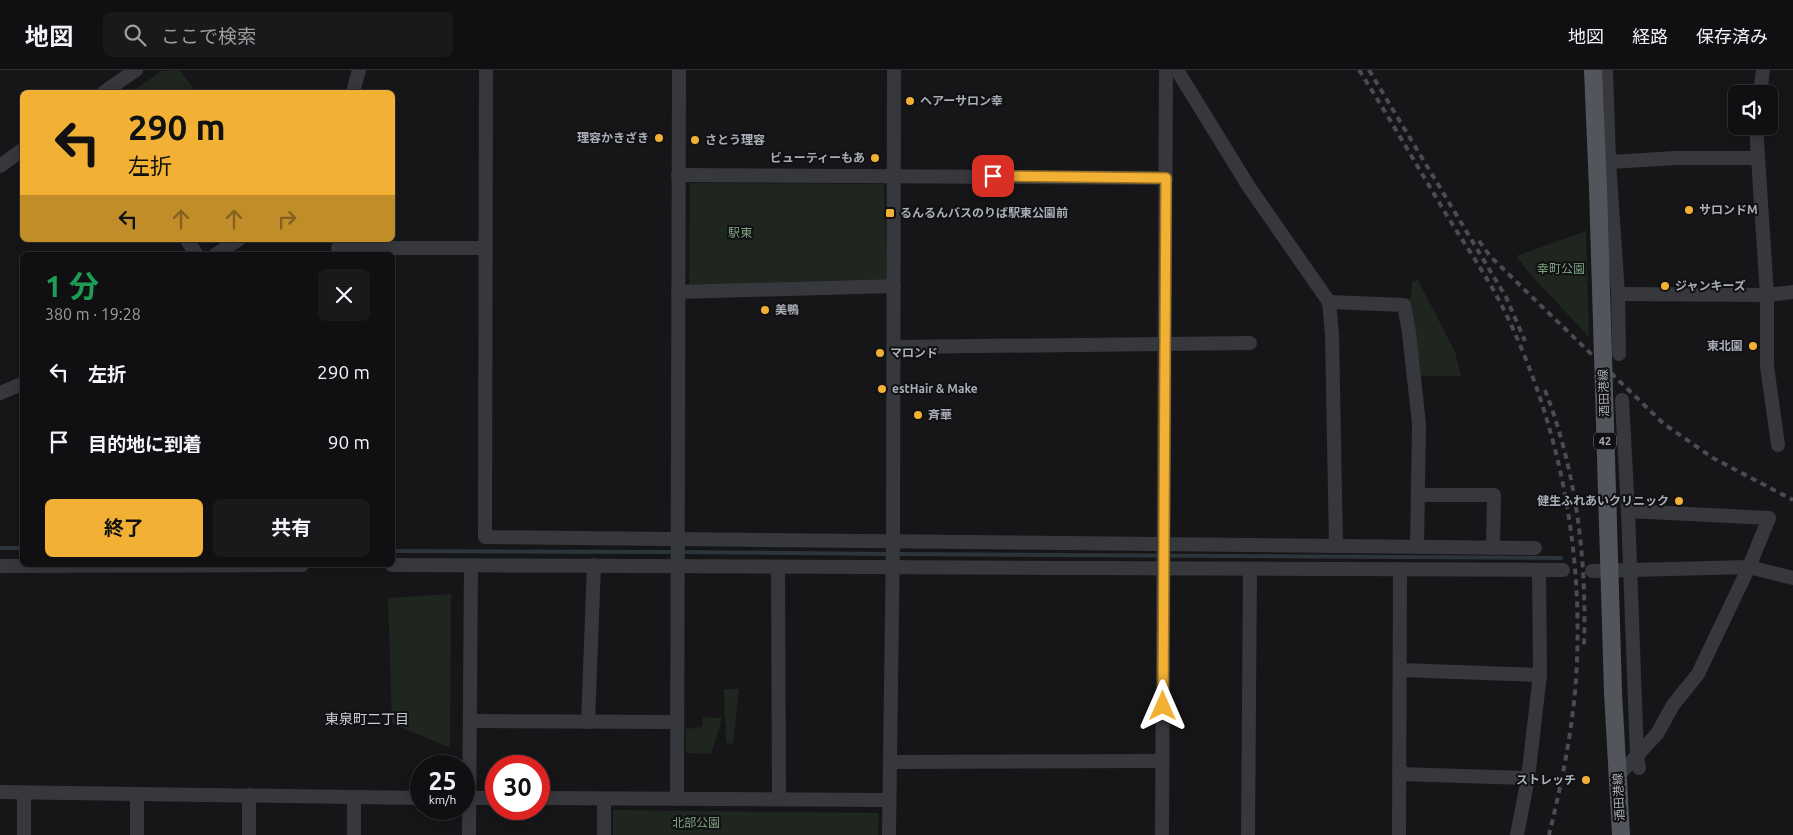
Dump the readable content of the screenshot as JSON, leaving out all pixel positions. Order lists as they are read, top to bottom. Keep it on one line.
{"streets":{"main road":["酒田港線","42"]},"districts":["東泉町二丁目"],"parks":["駅東","幸町公園","北部公園"],"places":{"other":["ヘアーサロン幸","理容かきざき","さとう理容","ビューティーもあ","サロンドM","ジャンキーズ","美鴨","東北園","マロンド","estHair & Make","斉華","健生ふれあいクリニック","ストレッチ"],"transit":["るんるんバスのりば駅東公園前"]},"page":{"header":"地図","search":"ここで検索","nav":["地図","経路","保存済み"],"turn":["290 m","左折"],"heading":["1 分","380 m · 19:28"],"list":[{"name":"左折","value":"290 m"},{"name":"目的地に到着","value":"90 m"}],"buttons":["終了","共有"],"speed":"25 km/h","limit":"30"}}
